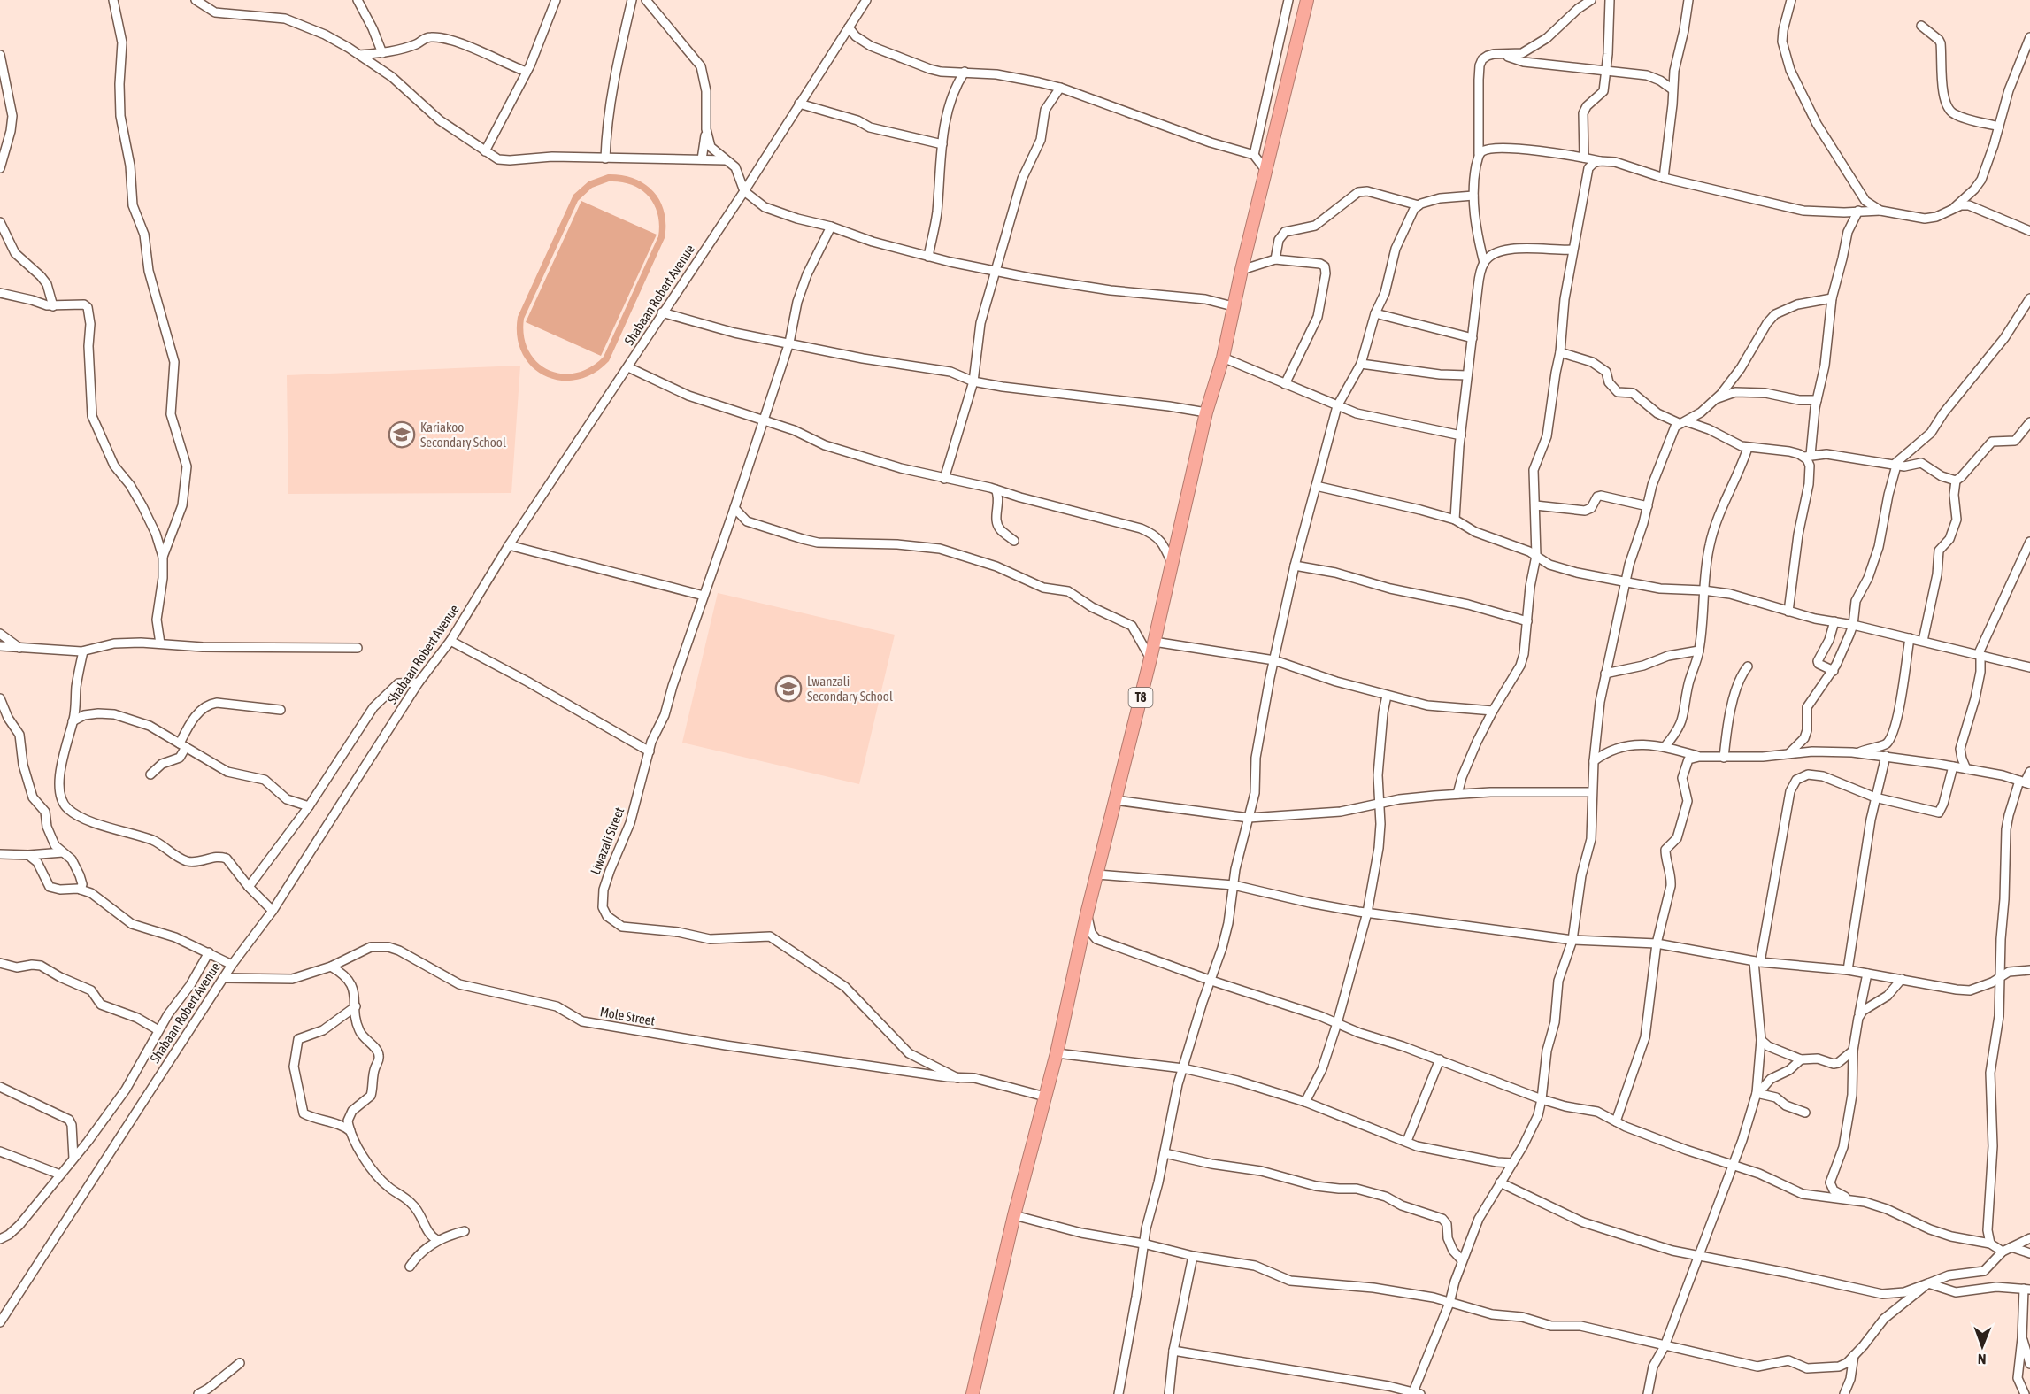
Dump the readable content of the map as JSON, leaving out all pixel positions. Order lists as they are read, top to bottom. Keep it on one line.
{"streets":{"highway":["T8"],"street":["Shabaan Robert Avenue","Liwazali Street","Mole Street"]},"crossings":[["Shabaan Robert Avenue","Mole Street"],["T8","Mole Street"],["Liwazali Street","Mole Street"]],"places":{"school or university":["Kariakoo Secondary School","Lwanzali Secondary School"]},"north":"bottom"}
